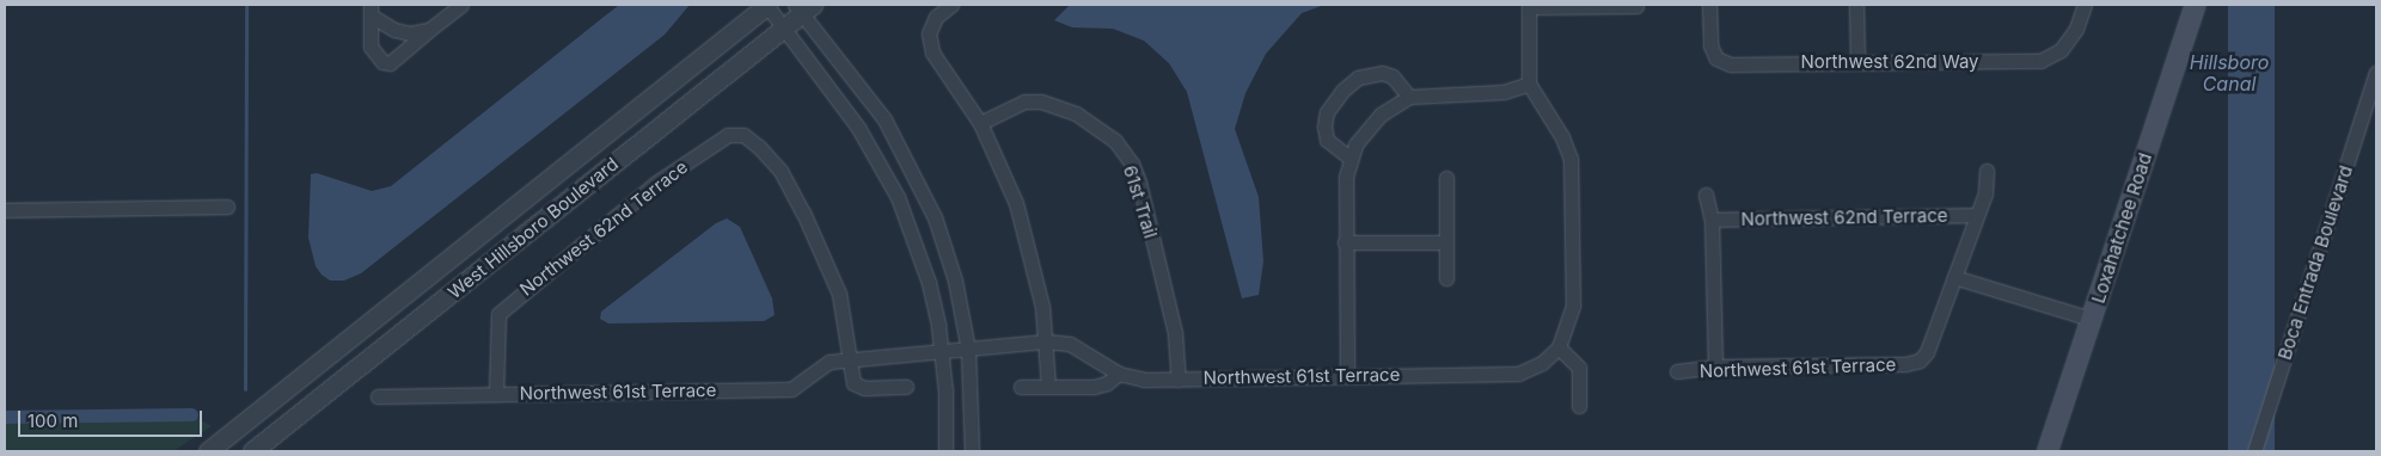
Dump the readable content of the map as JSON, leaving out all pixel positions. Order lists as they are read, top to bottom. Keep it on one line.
{"streets":{"main road":["Loxahatchee Road"],"street":["Northwest 62nd Way","61st Trail","Northwest 62nd Terrace","West Hillsboro Boulevard","Boca Entrada Boulevard","Northwest 61st Terrace"]},"crossings":[["61st Trail","Northwest 61st Terrace"],["Northwest 62nd Terrace","Northwest 61st Terrace"]],"water":["Hillsboro Canal"],"scale_bar":"100 m"}
